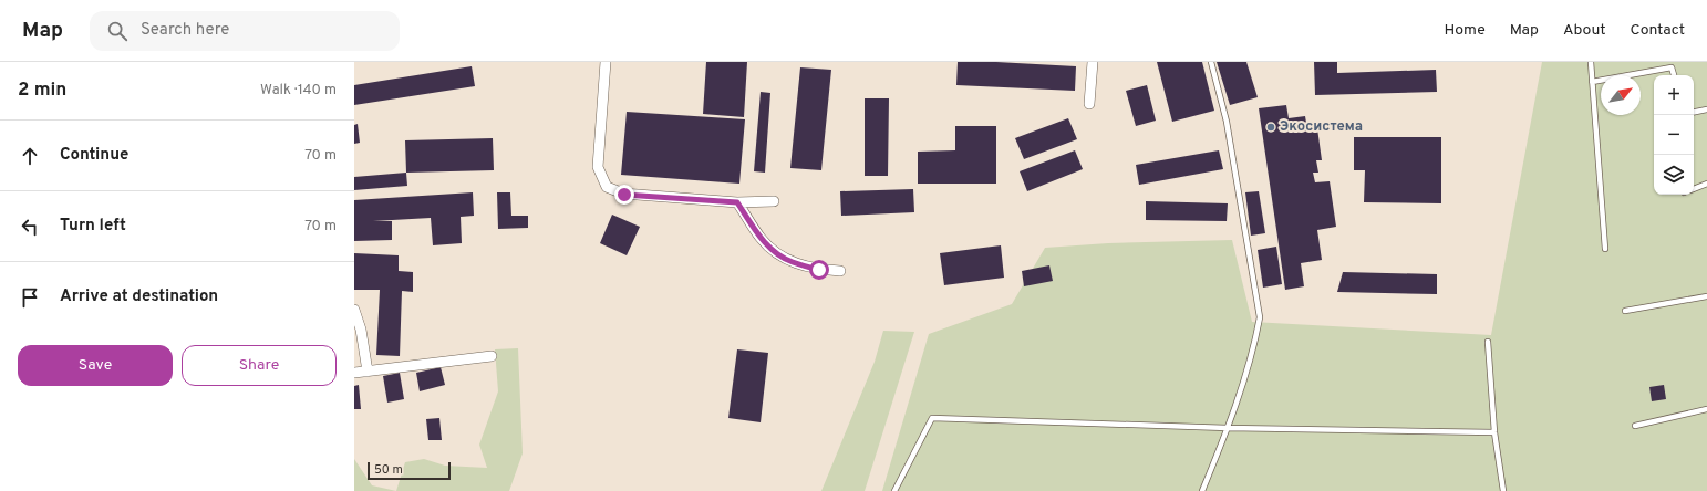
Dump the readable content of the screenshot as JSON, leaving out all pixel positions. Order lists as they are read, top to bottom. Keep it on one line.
{"places":["Экосистема"],"scale_bar":"50 m","north":"top right","page":{"header":"Map","search":"Search here","nav":["Home","Map","About","Contact"],"heading":["2 min","Walk · 140 m"],"map_buttons":["+","−"],"list":[["Continue","70 m"],["Turn left","70 m"],"Arrive at destination"],"buttons":["Save","Share"],"scale":"50 m"}}
